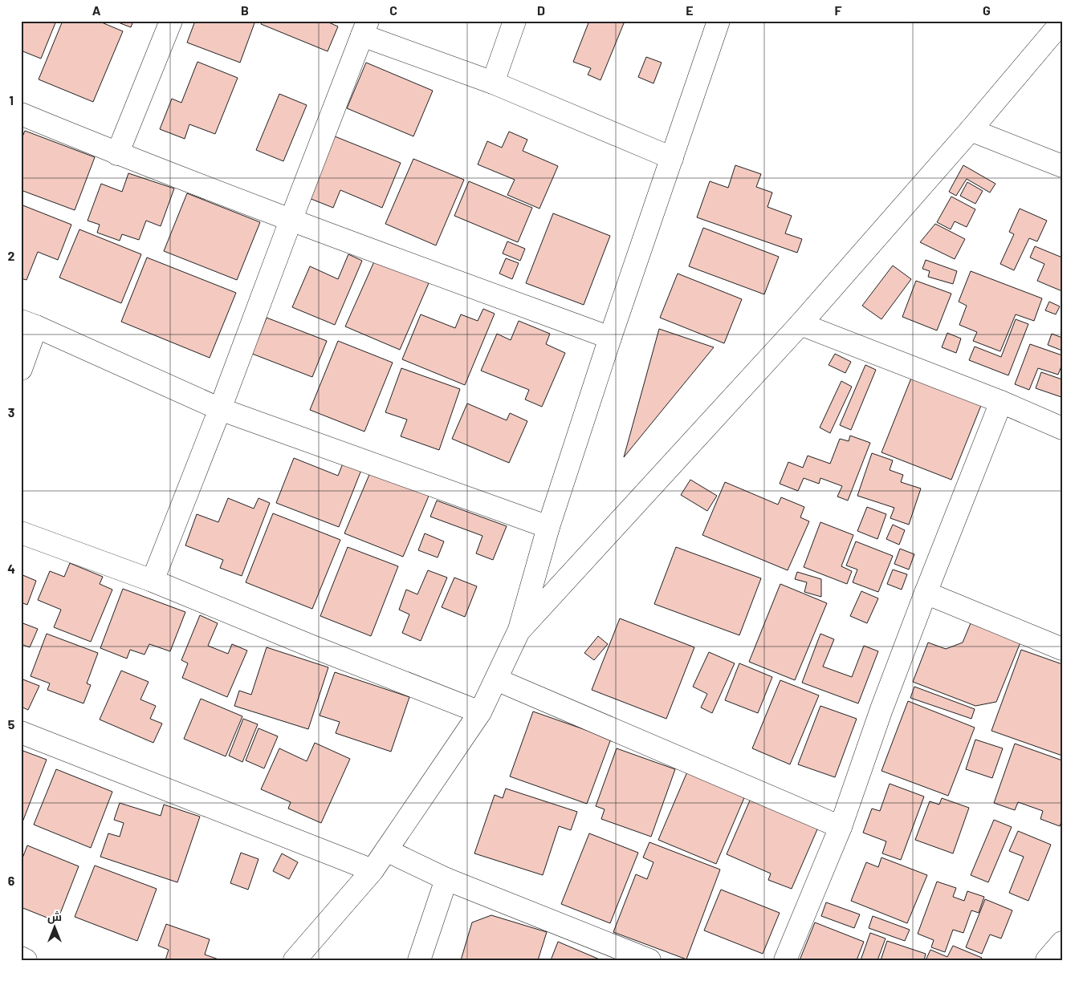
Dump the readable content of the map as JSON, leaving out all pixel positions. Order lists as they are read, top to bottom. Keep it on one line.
{"north":"top","grid":{"columns":["A","B","C","D","E","F","G"],"rows":["1","2","3","4","5","6"]}}
